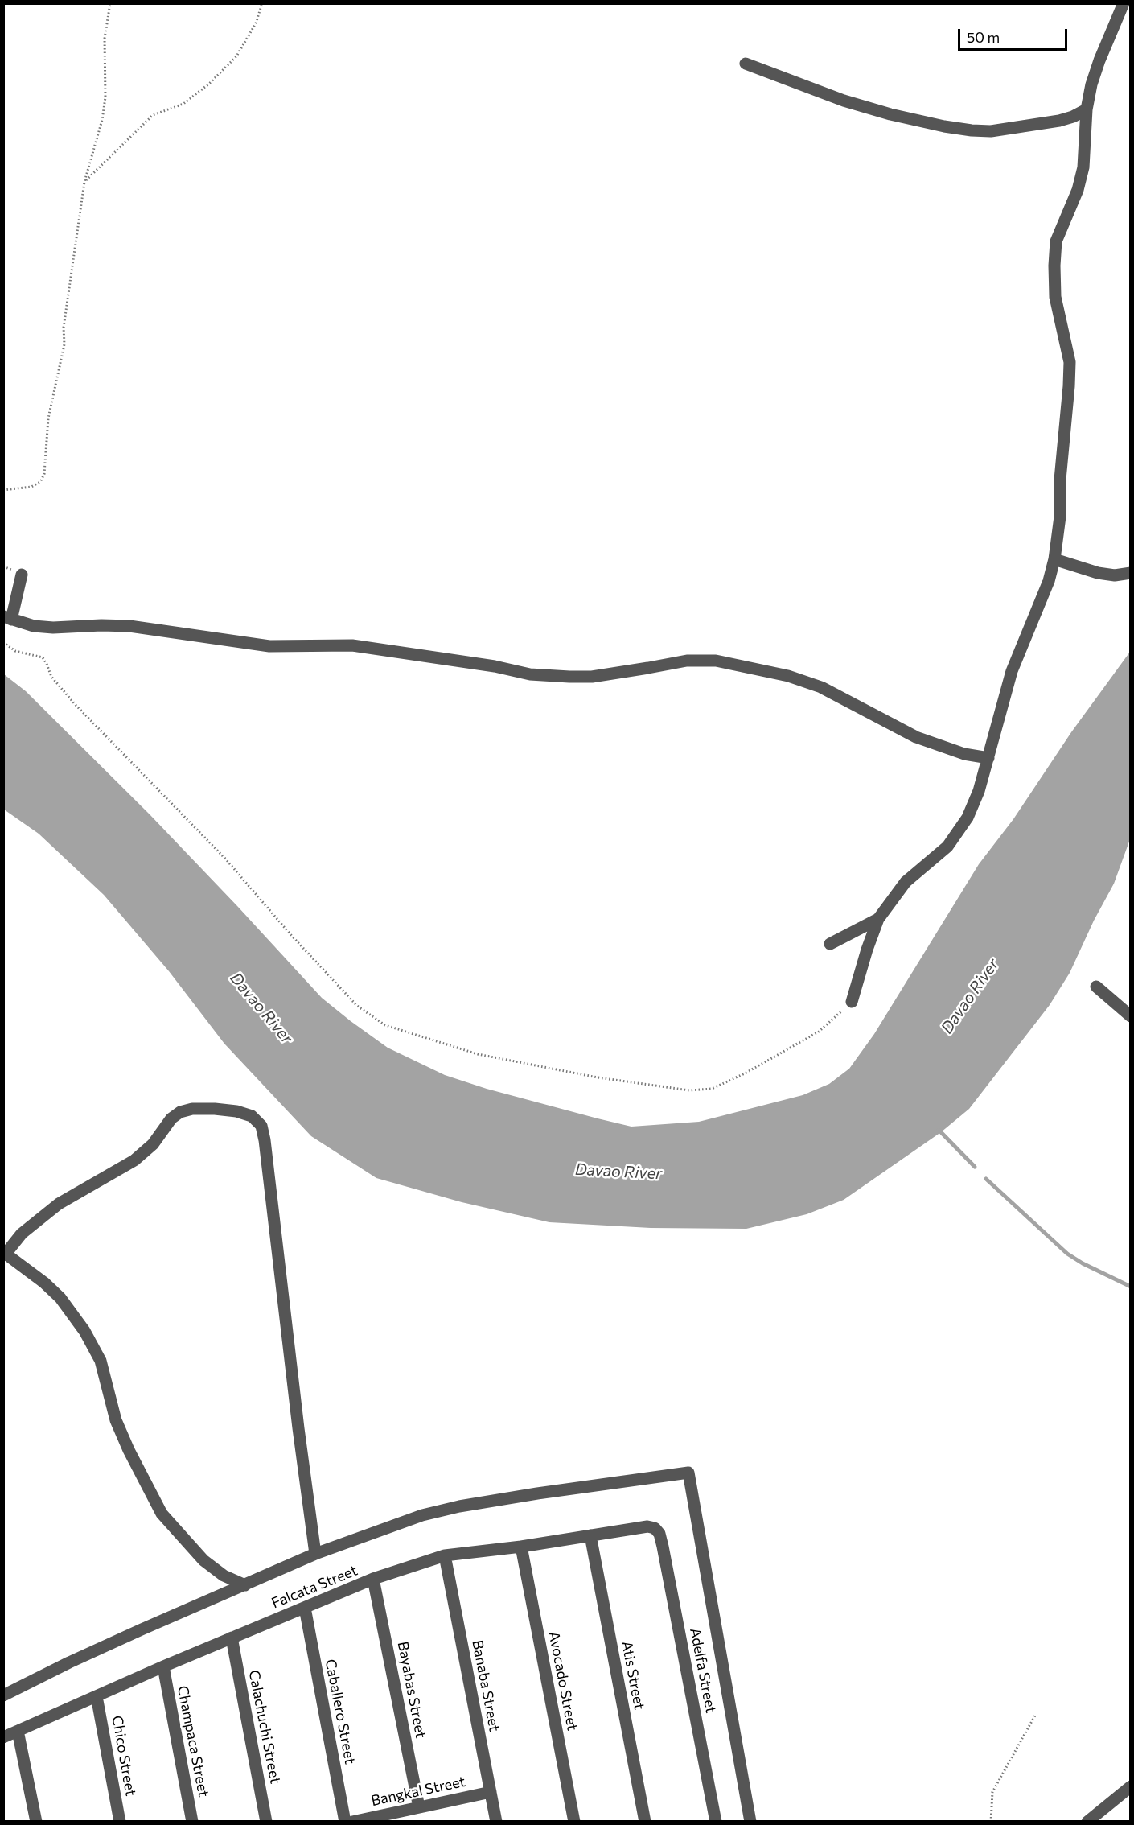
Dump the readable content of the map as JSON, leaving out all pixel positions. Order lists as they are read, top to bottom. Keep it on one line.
{"streets":{"street":["Falcata Street","Adelfa Street","Atis Street","Avocado Street","Banaba Street","Bayabas Street","Caballero Street","Calachuchi Street","Champaca Street","Chico Street","Bangkal Street"]},"crossings":[["Falcata Street","Adelfa Street"],["Falcata Street","Atis Street"],["Falcata Street","Avocado Street"],["Falcata Street","Banaba Street"],["Falcata Street","Bayabas Street"],["Falcata Street","Caballero Street"],["Falcata Street","Calachuchi Street"],["Falcata Street","Champaca Street"],["Falcata Street","Chico Street"],["Banaba Street","Bangkal Street"],["Bayabas Street","Bangkal Street"]],"water":["Davao River"],"scale_bar":"50 m"}
